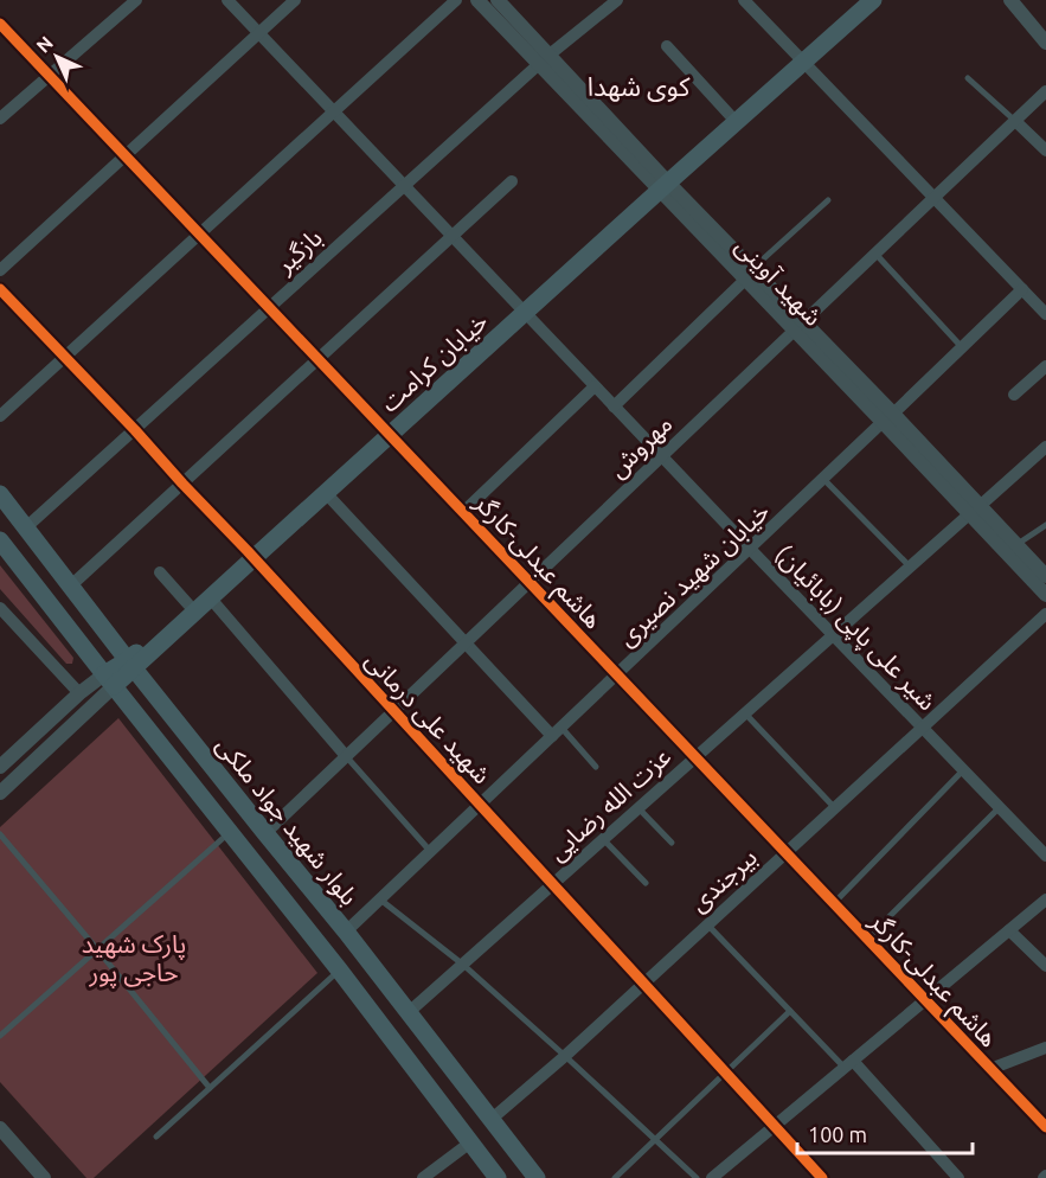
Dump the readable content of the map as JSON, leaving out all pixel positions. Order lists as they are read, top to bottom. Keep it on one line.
{"streets":{"main road":["خیابان کرامت","بلوار شهید جواد ملکی"],"street":["بازگیر","شهید آوینی","مهروش","هاشم عبدلی-کارگر","خیابان شهید نصیری","شیر علی پاپی (بابائیان)","شهید علی درمانی","عزت الله رضایی","بیرجندی"]},"crossings":[["بازگیر","شهید آوینی"],["بازگیر","هاشم عبدلی-کارگر"],["بازگیر","شیر علی پاپی (بابائیان)"],["بازگیر","شهید علی درمانی"],["بازگیر","بلوار شهید جواد ملکی"],["شهید آوینی","خیابان کرامت"],["شهید آوینی","مهروش"],["شهید آوینی","خیابان شهید نصیری"],["شهید آوینی","عزت الله رضایی"],["خیابان کرامت","هاشم عبدلی-کارگر"],["خیابان کرامت","شیر علی پاپی (بابائیان)"],["خیابان کرامت","شهید علی درمانی"],["خیابان کرامت","بلوار شهید جواد ملکی"],["مهروش","هاشم عبدلی-کارگر"],["مهروش","شیر علی پاپی (بابائیان)"],["مهروش","شهید علی درمانی"],["مهروش","بلوار شهید جواد ملکی"],["هاشم عبدلی-کارگر","خیابان شهید نصیری"],["هاشم عبدلی-کارگر","عزت الله رضایی"],["هاشم عبدلی-کارگر","بیرجندی"],["خیابان شهید نصیری","شیر علی پاپی (بابائیان)"],["خیابان شهید نصیری","شهید علی درمانی"],["خیابان شهید نصیری","بلوار شهید جواد ملکی"],["شیر علی پاپی (بابائیان)","عزت الله رضایی"],["شیر علی پاپی (بابائیان)","بیرجندی"],["شهید علی درمانی","عزت الله رضایی"],["شهید علی درمانی","بیرجندی"],["عزت الله رضایی","بلوار شهید جواد ملکی"],["بلوار شهید جواد ملکی","بیرجندی"]],"districts":["کوی شهدا"],"parks":["پارک شهید حاجی پور"],"scale_bar":"100 m","north":"top left"}
